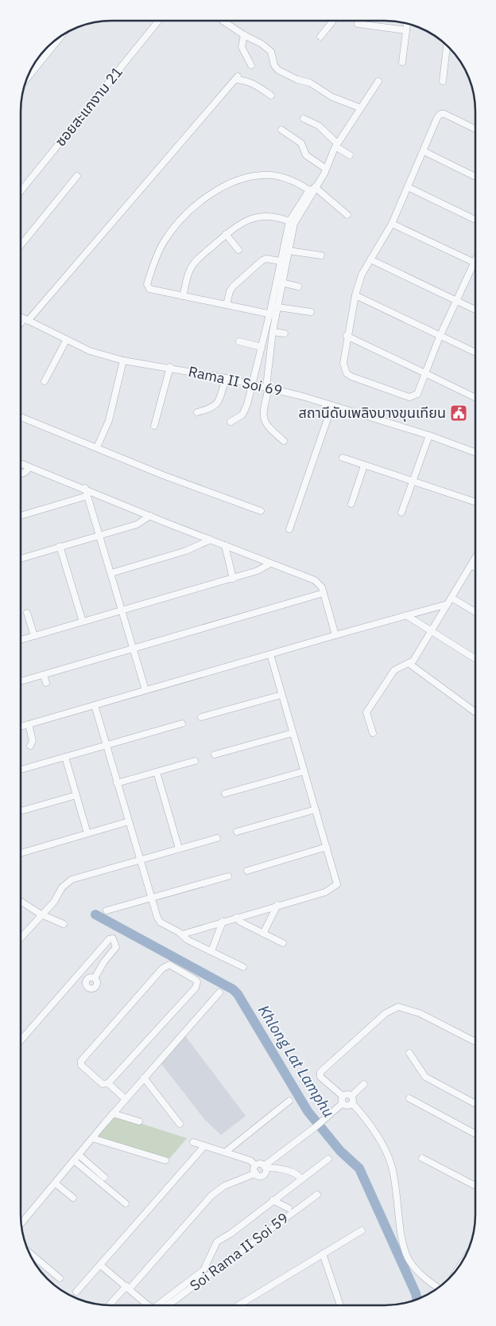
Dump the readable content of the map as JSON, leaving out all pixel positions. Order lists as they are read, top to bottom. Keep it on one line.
{"streets":{"street":["ซอยสะแกงาม 21","Rama II Soi 69","Soi Rama II Soi 59"]},"water":["Khlong Lat Lamphu"],"places":{"public building":["สถานีดับเพลิงบางขุนเทียน"]}}
